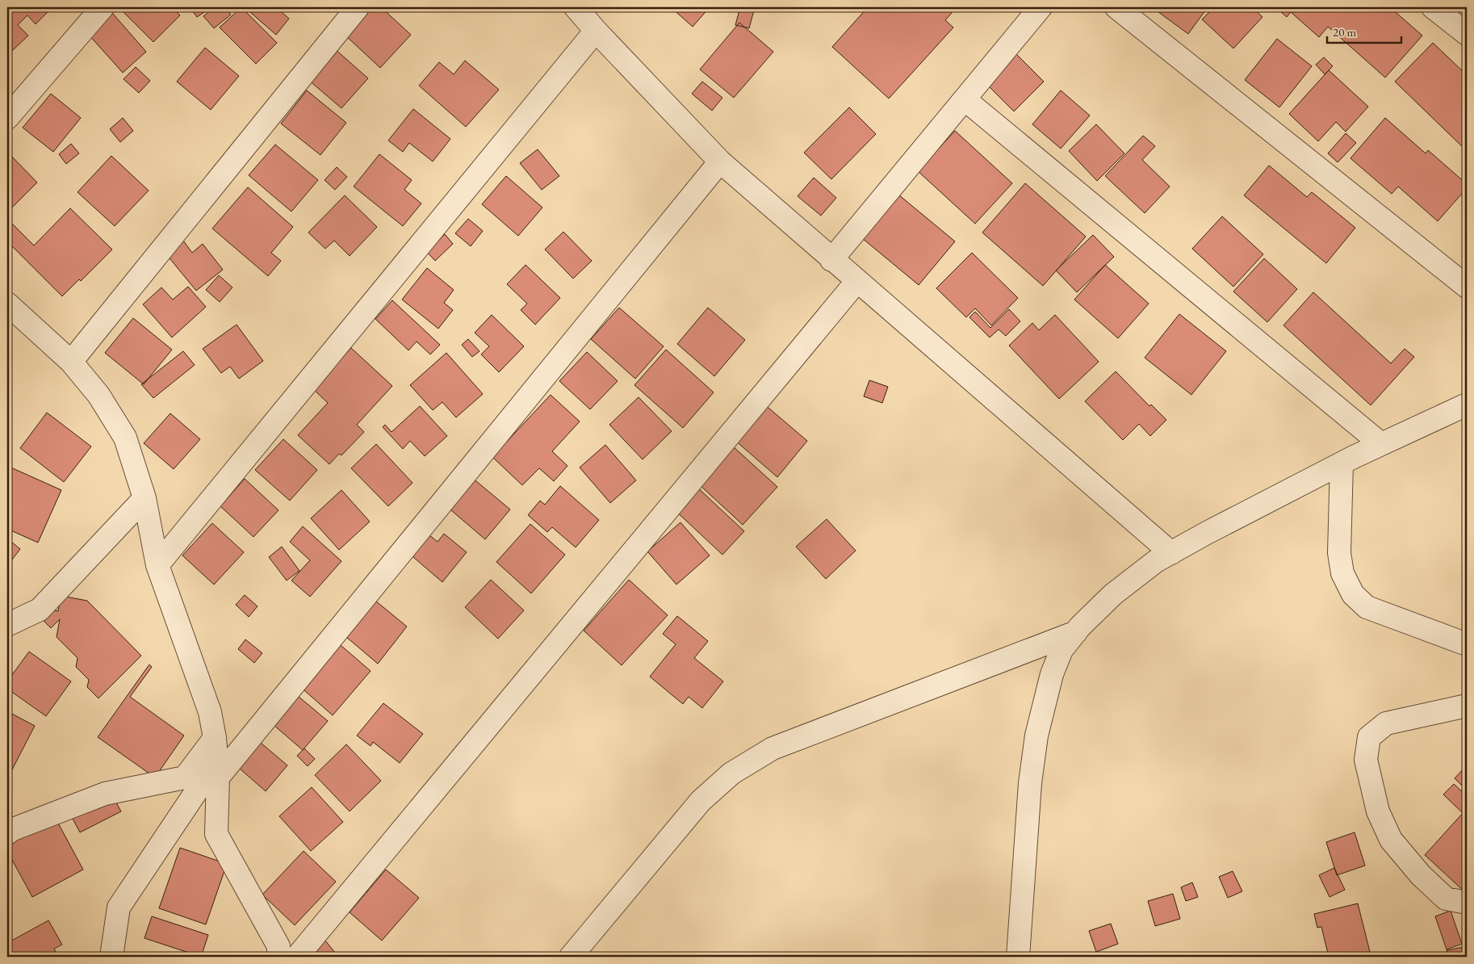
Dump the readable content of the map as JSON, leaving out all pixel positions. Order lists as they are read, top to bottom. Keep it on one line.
{"scale_bar":"20 m"}
